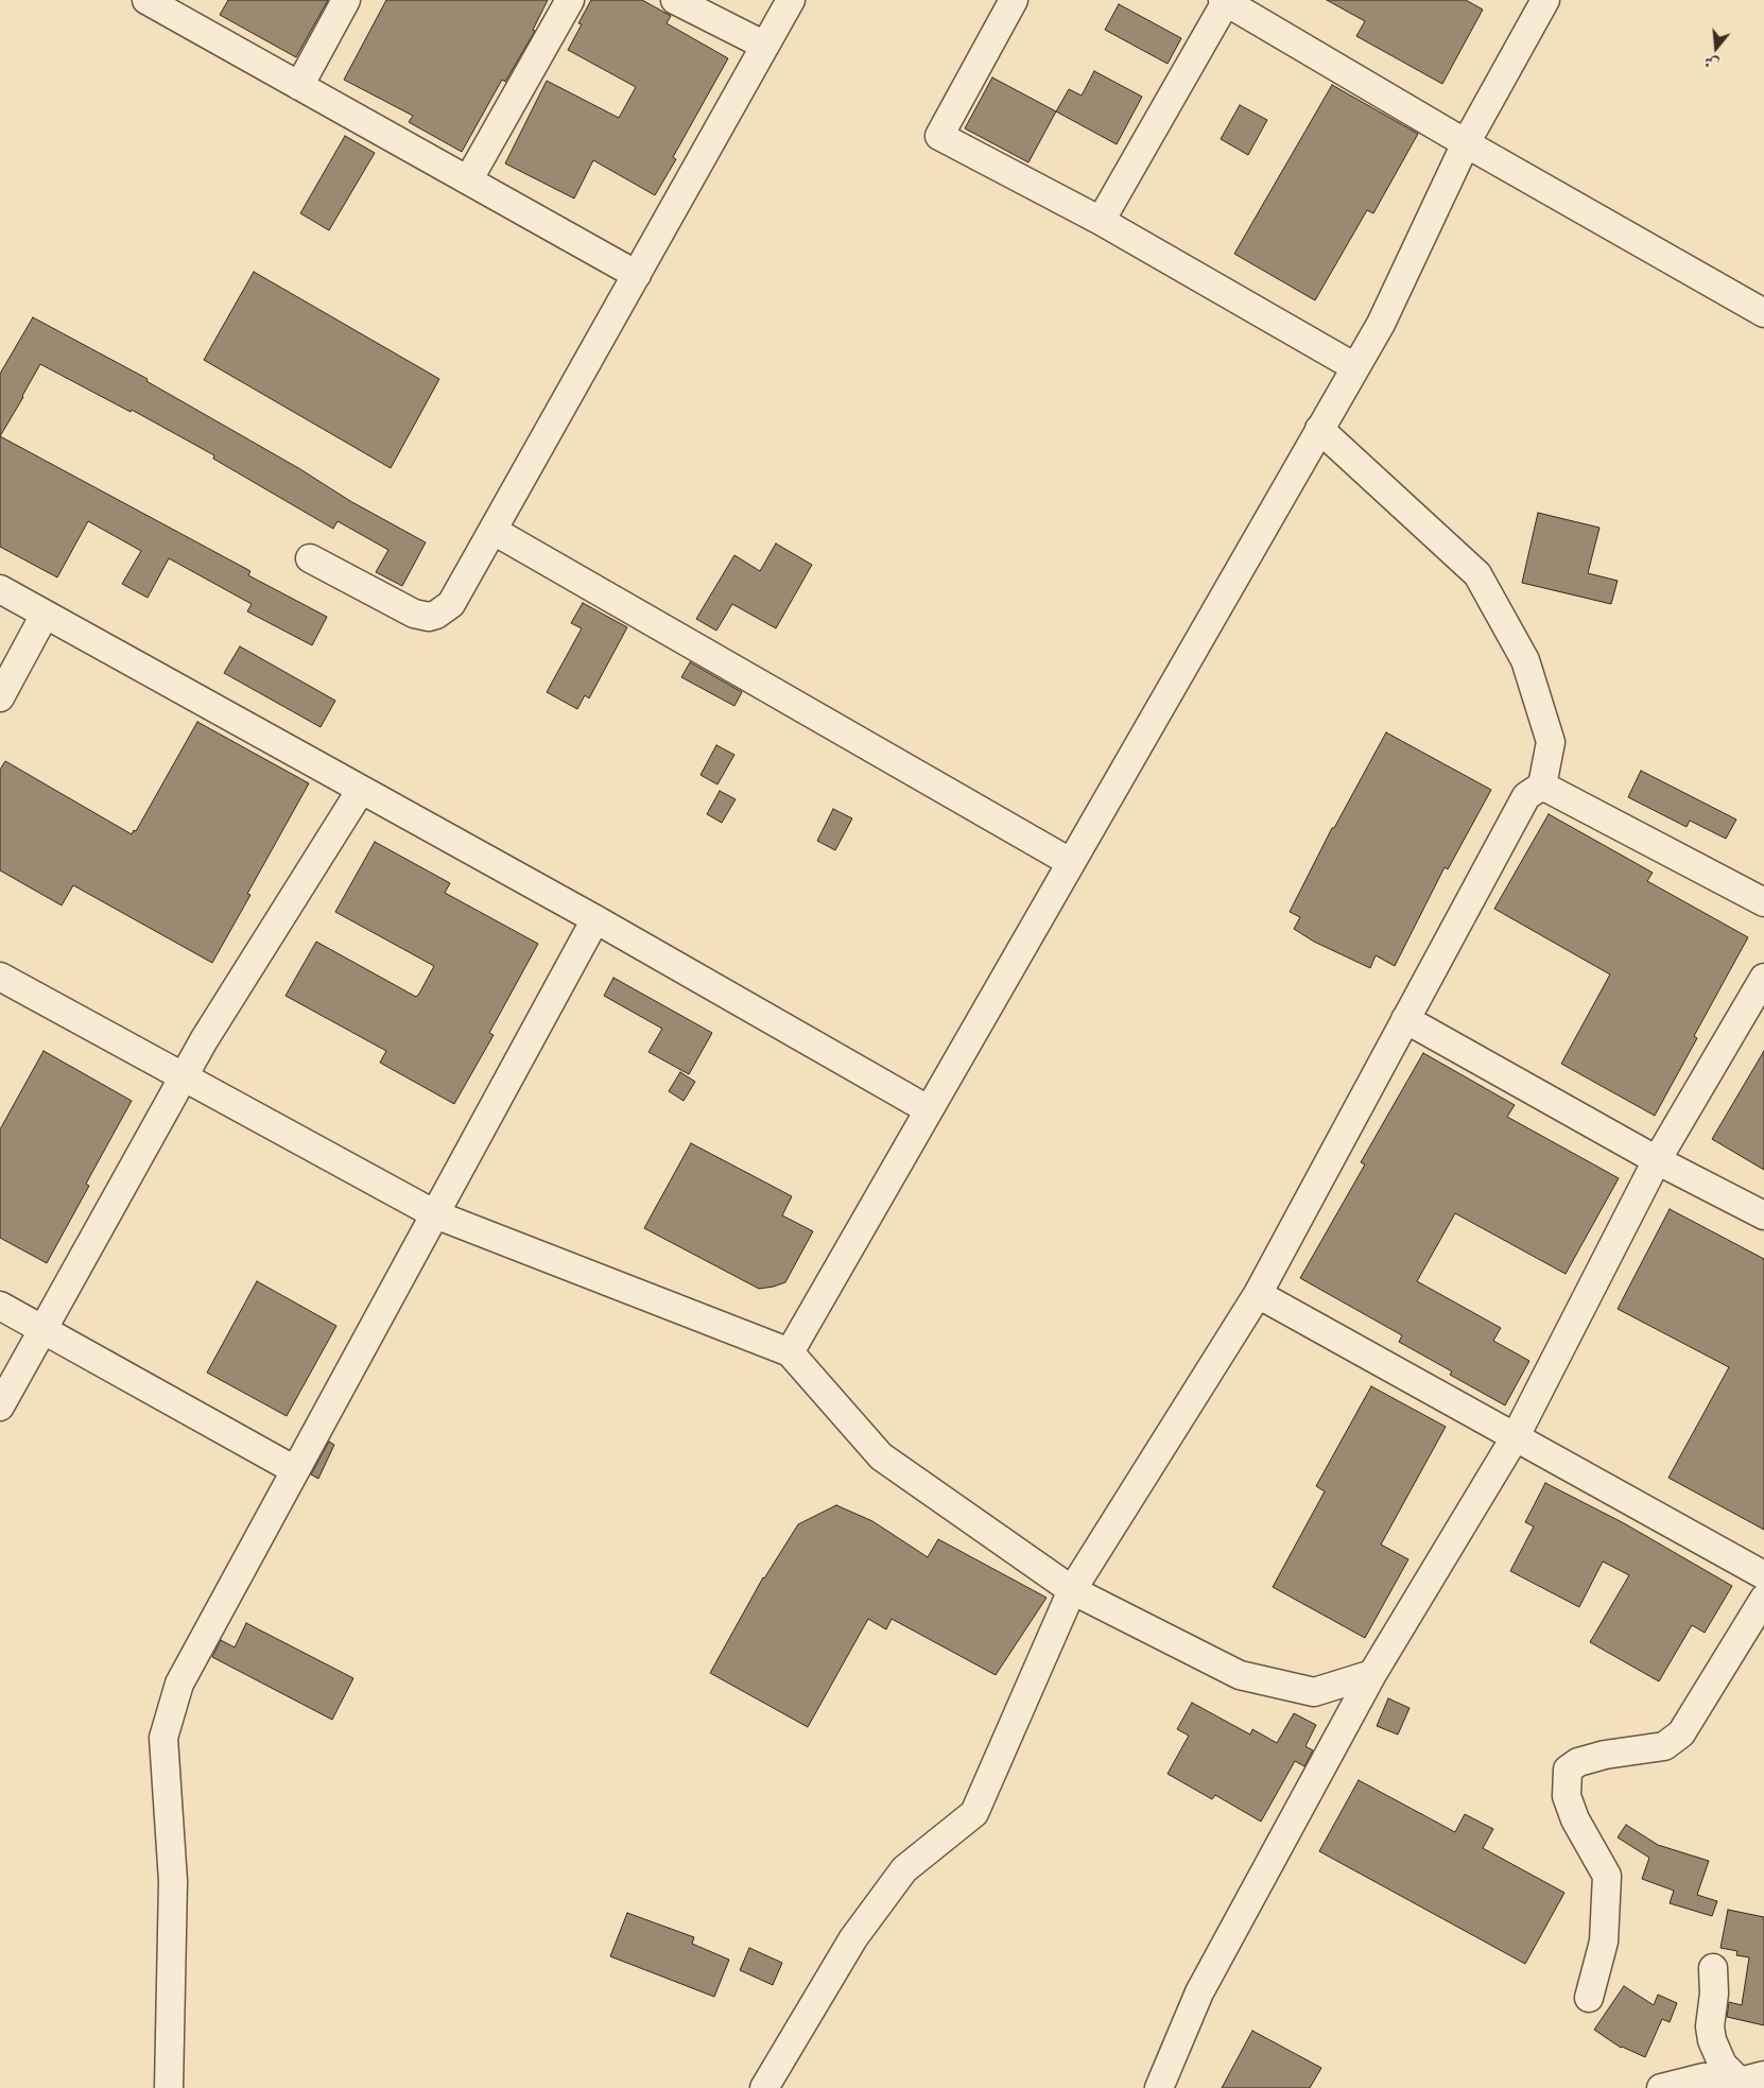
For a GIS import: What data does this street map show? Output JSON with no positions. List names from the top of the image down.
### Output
{
  "north": "bottom"
}
